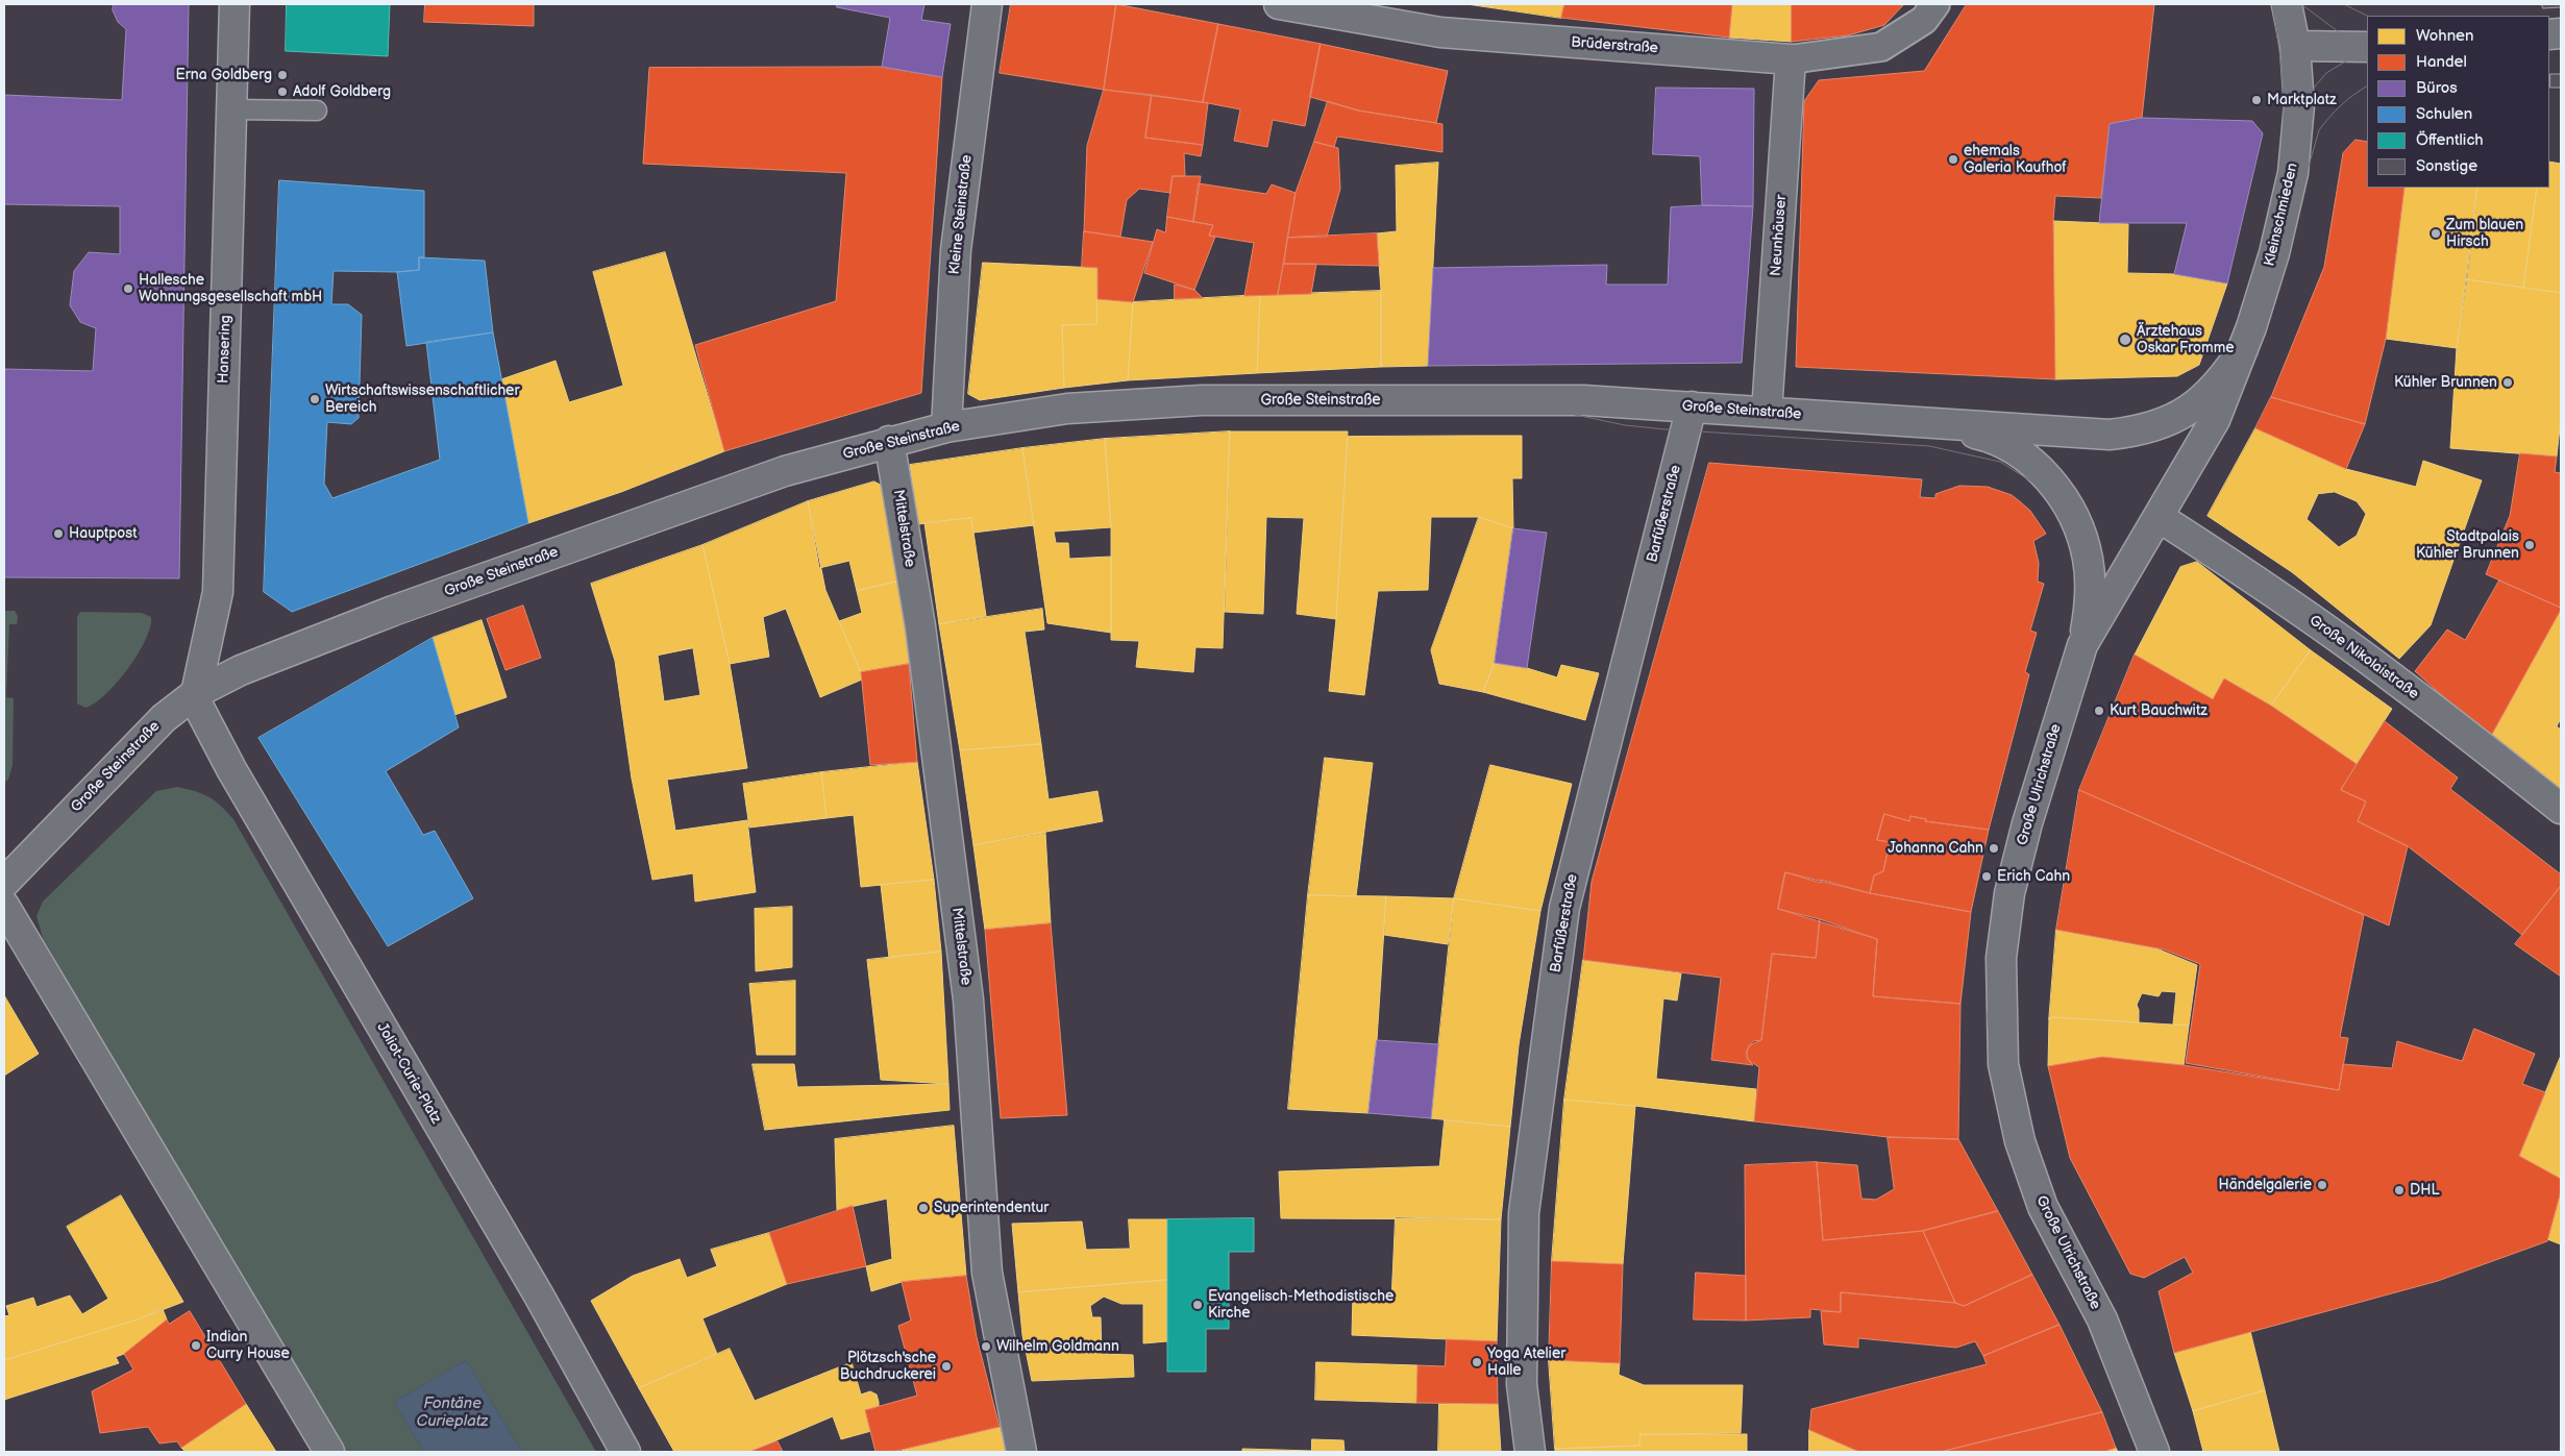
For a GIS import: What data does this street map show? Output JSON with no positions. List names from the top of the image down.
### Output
{
  "streets": {
    "street": [
      "Brüderstraße",
      "Kleine Steinstraße",
      "Kleinschmieden",
      "Neunhäuser",
      "Hansering",
      "Große Steinstraße",
      "Barfüßerstraße",
      "Mittelstraße",
      "Große Nikolaistraße",
      "Große Ulrichstraße",
      "Joliot-Curie-Platz"
    ]
  },
  "crossings": [
    ["Brüderstraße", "Neunhäuser"],
    ["Kleine Steinstraße", "Große Steinstraße"],
    ["Kleinschmieden", "Große Steinstraße"],
    ["Kleinschmieden", "Große Ulrichstraße"],
    ["Neunhäuser", "Große Steinstraße"],
    ["Hansering", "Große Steinstraße"],
    ["Hansering", "Joliot-Curie-Platz"],
    ["Große Steinstraße", "Barfüßerstraße"],
    ["Große Steinstraße", "Mittelstraße"],
    ["Große Steinstraße", "Große Ulrichstraße"],
    ["Große Steinstraße", "Joliot-Curie-Platz"],
    ["Große Nikolaistraße", "Große Ulrichstraße"]
  ],
  "water": ["Fontäne Curieplatz"],
  "places": [
    "Erna Goldberg",
    "Adolf Goldberg",
    "Marktplatz",
    "ehemals Galeria Kaufhof",
    "Zum blauen Hirsch",
    "Hallesche Wohnungsgesellschaft mbH",
    "Ärztehaus Oskar Fromme",
    "Kühler Brunnen",
    "Wirtschaftswissenschaftlicher Bereich",
    "Hauptpost",
    "Stadtpalais Kühler Brunnen",
    "Kurt Bauchwitz",
    "Johanna Cahn",
    "Erich Cahn",
    "Händelgalerie",
    "DHL",
    "Superintendentur",
    "Evangelisch-Methodistische Kirche",
    "Indian Curry House",
    "Wilhelm Goldmann",
    "Yoga Atelier Halle",
    "Plötzsch'sche Buchdruckerei"
  ],
  "legend": [
    "Wohnen",
    "Handel",
    "Büros",
    "Schulen",
    "Öffentlich",
    "Sonstige"
  ]
}
